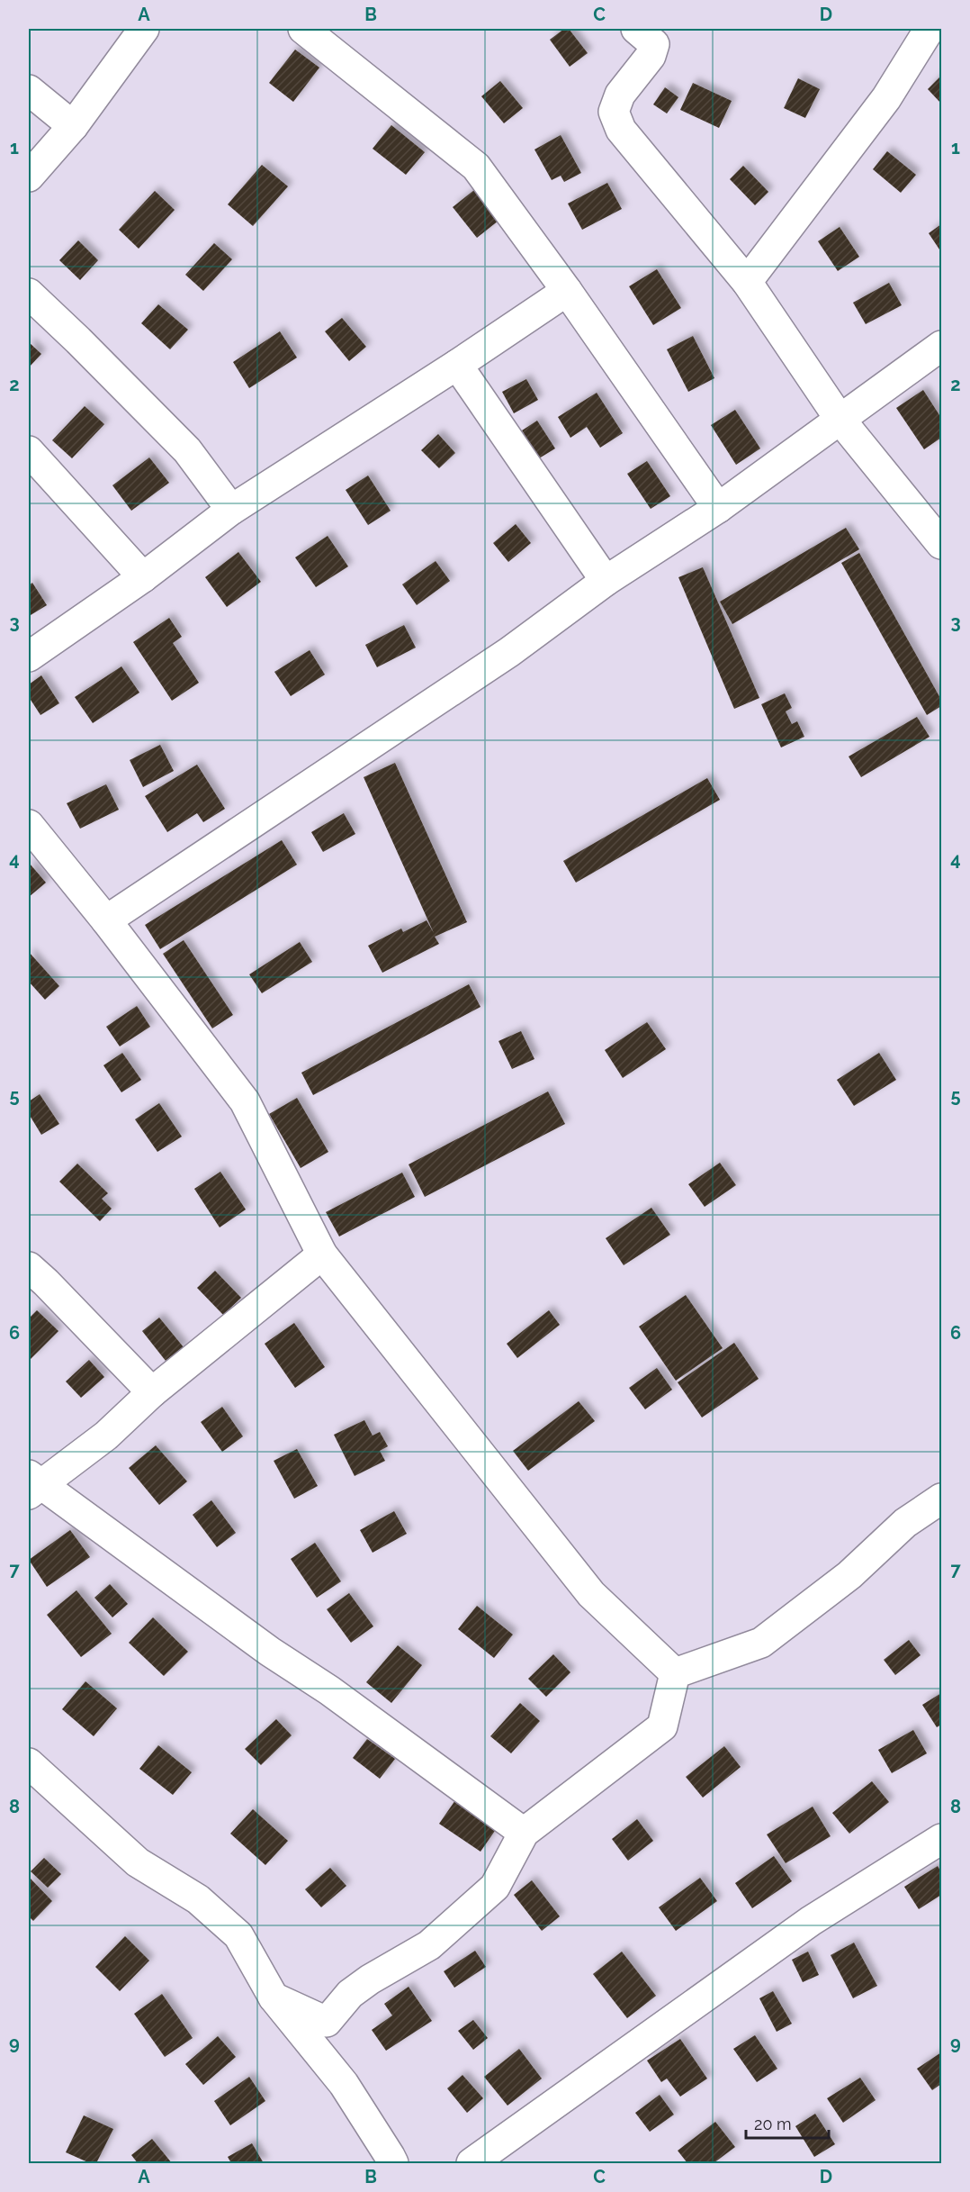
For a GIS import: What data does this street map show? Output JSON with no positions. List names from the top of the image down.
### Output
{
  "scale_bar": "20 m",
  "grid": {
    "columns": [
      "A",
      "B",
      "C",
      "D"
    ],
    "rows": [
      "1",
      "2",
      "3",
      "4",
      "5",
      "6",
      "7",
      "8",
      "9"
    ]
  }
}
